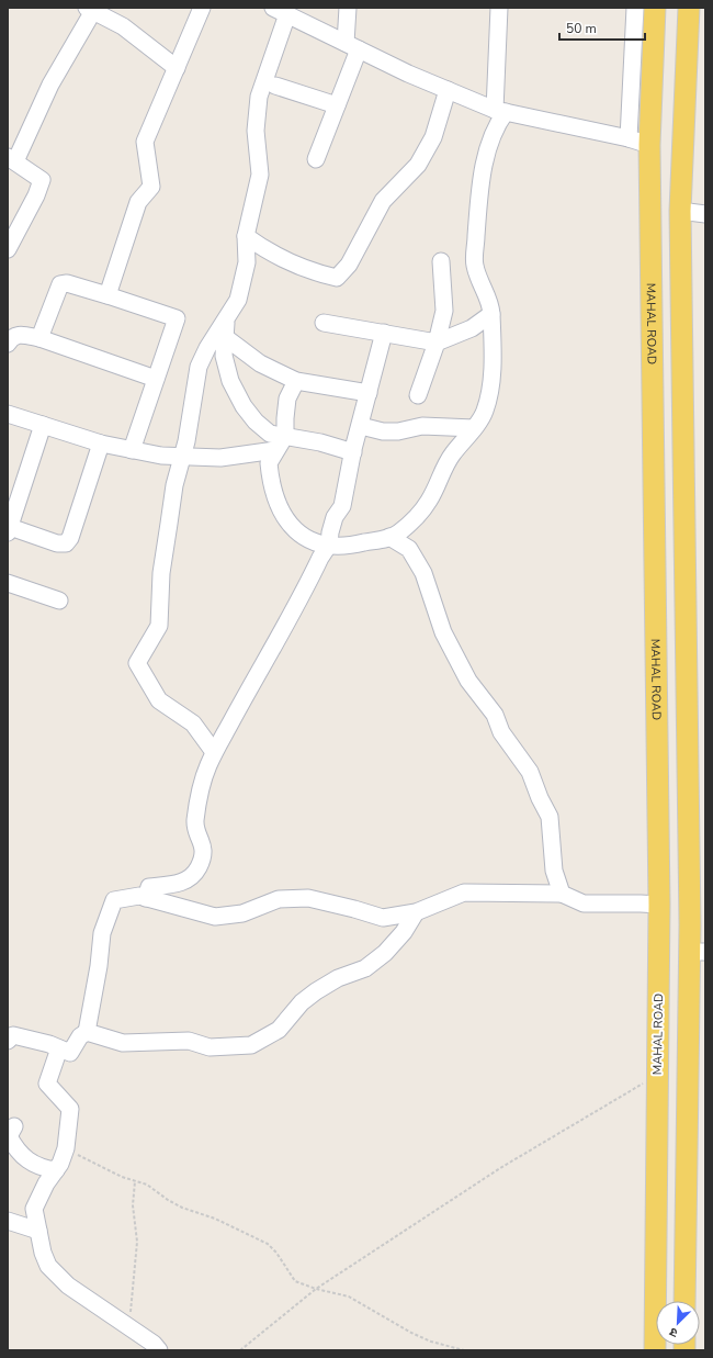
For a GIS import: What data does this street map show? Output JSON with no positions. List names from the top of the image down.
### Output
{
  "streets": {
    "main road": ["MAHAL ROAD"]
  },
  "scale_bar": "50 m",
  "north": "bottom left"
}
